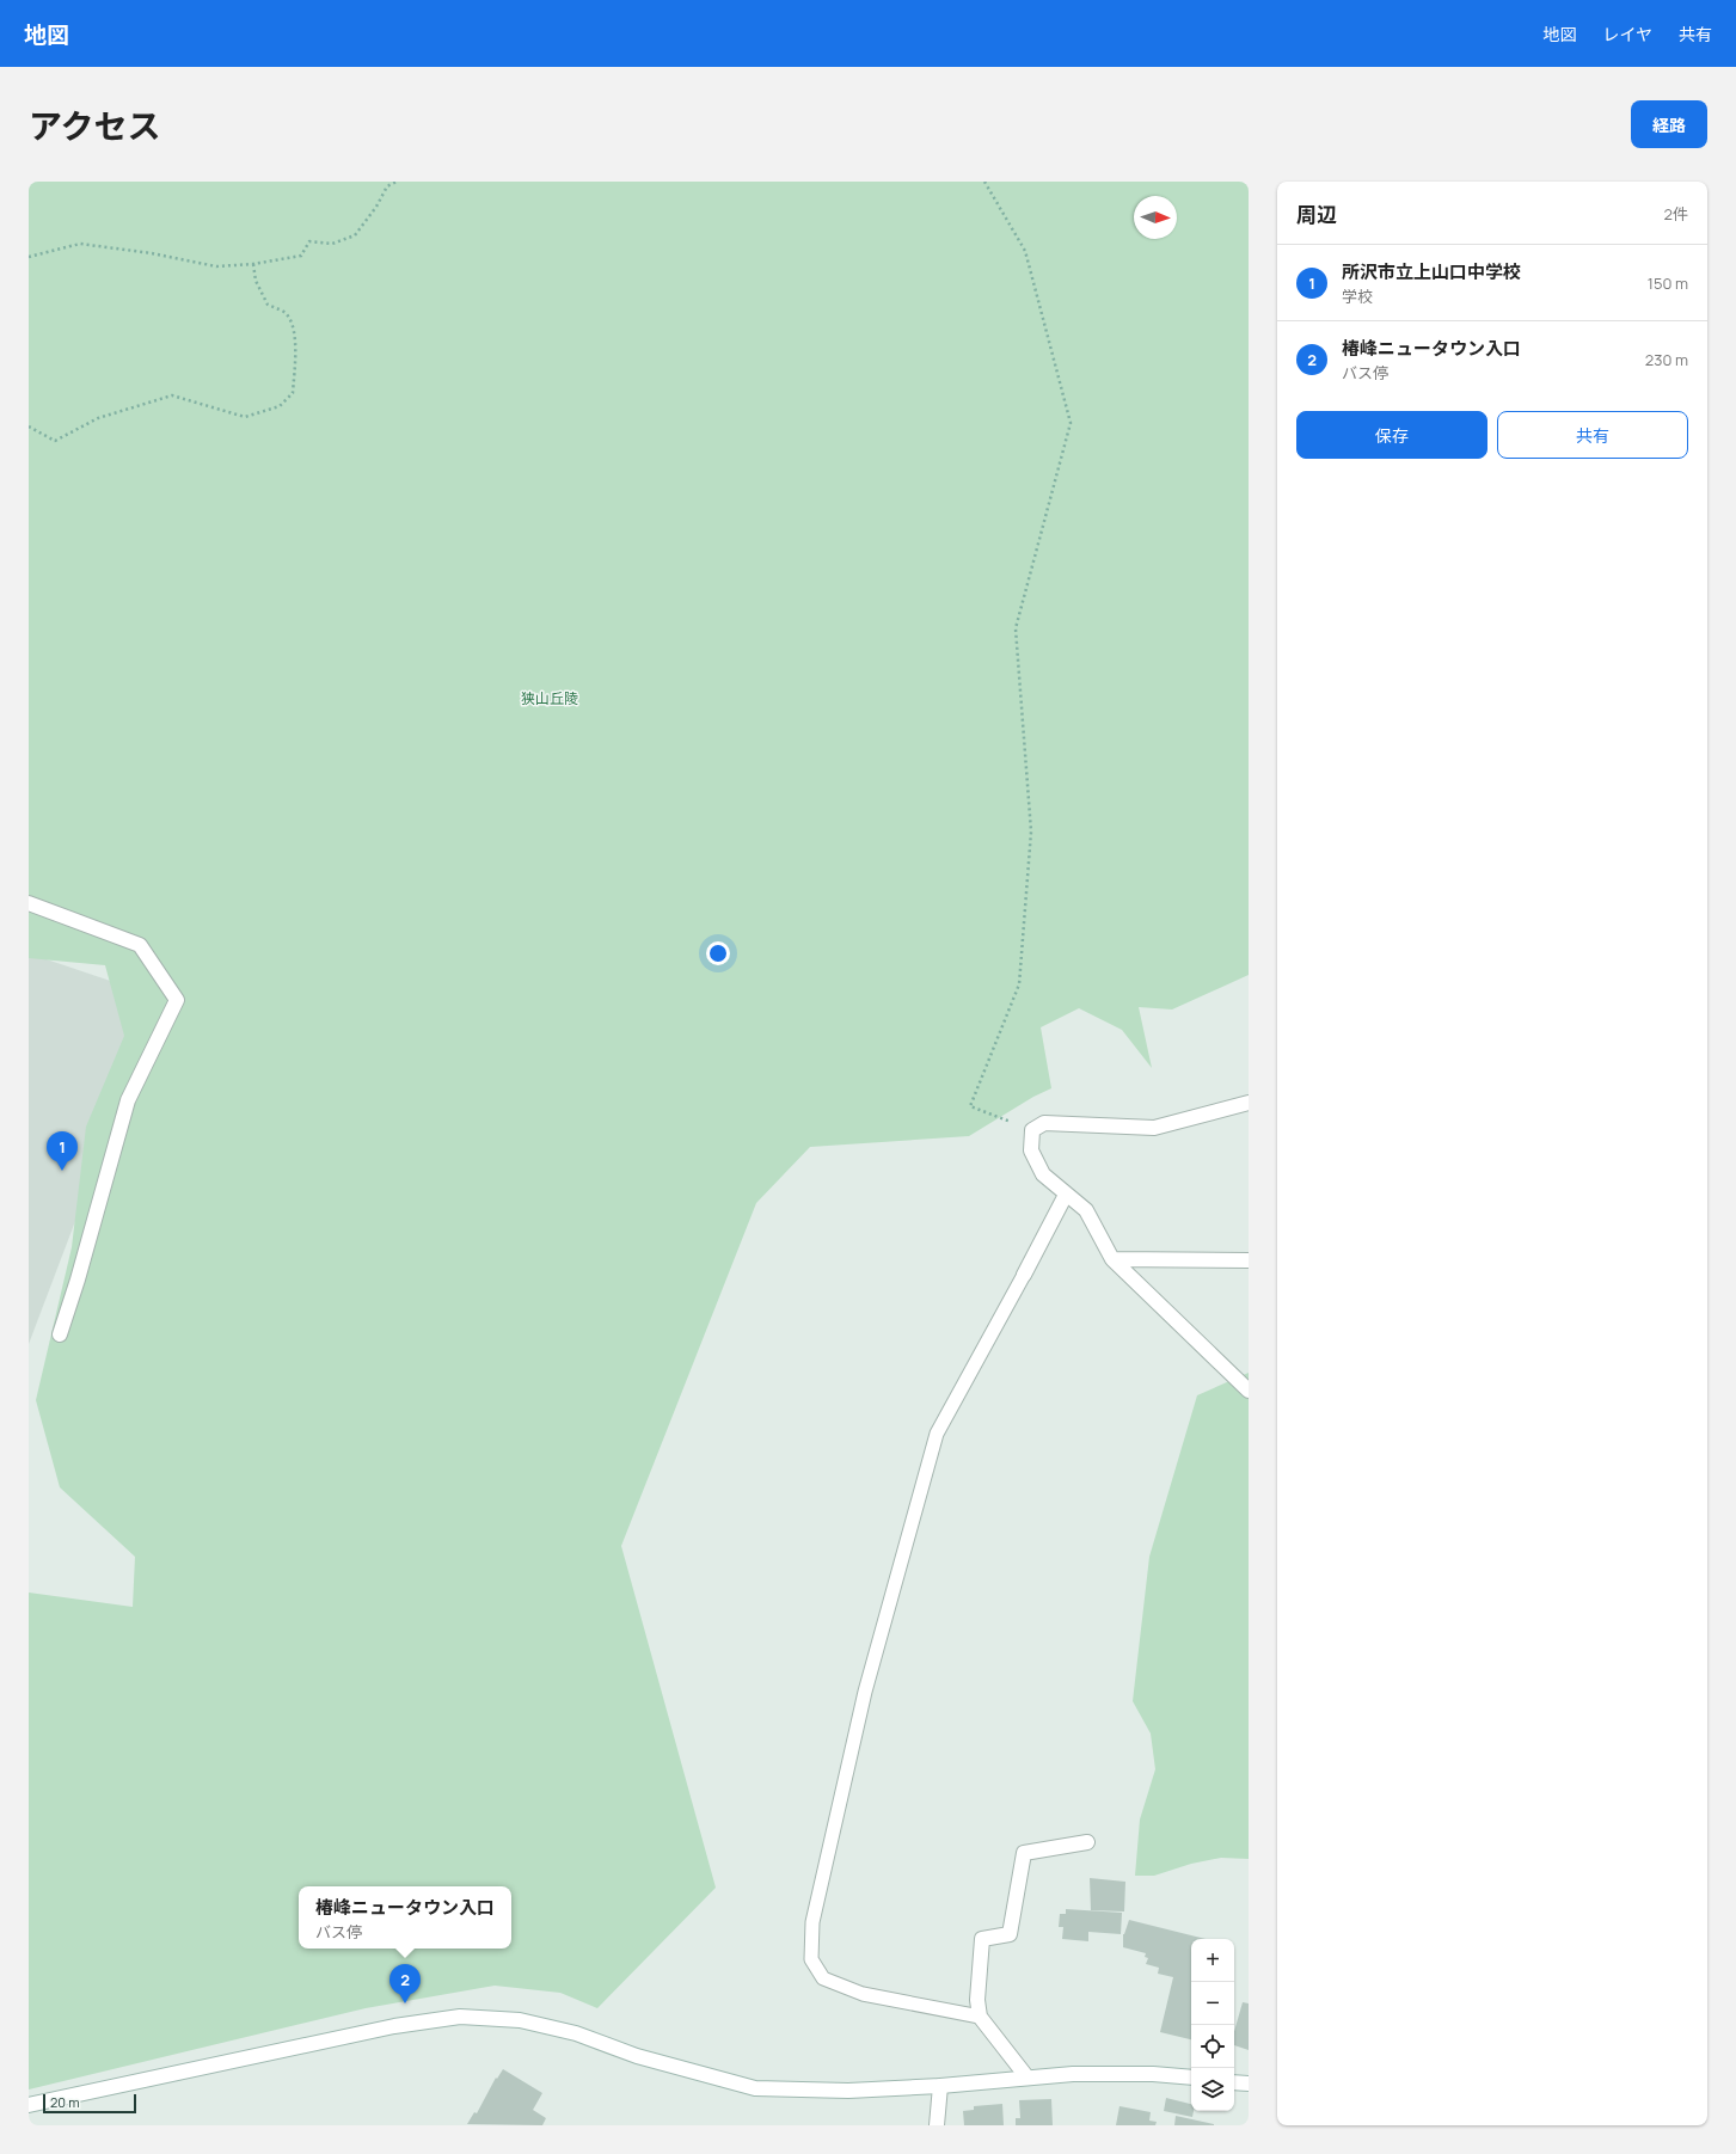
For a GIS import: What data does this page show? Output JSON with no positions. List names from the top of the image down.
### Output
{
  "parks": ["狭山丘陵"],
  "scale_bar": "20 m",
  "north": "right",
  "page": {
    "header": "地図",
    "nav": ["地図", "レイヤ", "共有"],
    "title": "アクセス",
    "buttons": [
      "経路",
      ["保存", "共有"]
    ],
    "heading": ["周辺", "2件"],
    "list": [
      {
        "mark": "1",
        "name": "所沢市立上山口中学校",
        "note": "学校",
        "value": "150 m"
      },
      {
        "mark": "2",
        "name": "椿峰ニュータウン入口",
        "note": "バス停",
        "value": "230 m"
      }
    ],
    "pins": ["1", "2"],
    "popup": ["椿峰ニュータウン入口", "バス停"],
    "map_buttons": ["+", "−"],
    "scale": "20 m"
  }
}
